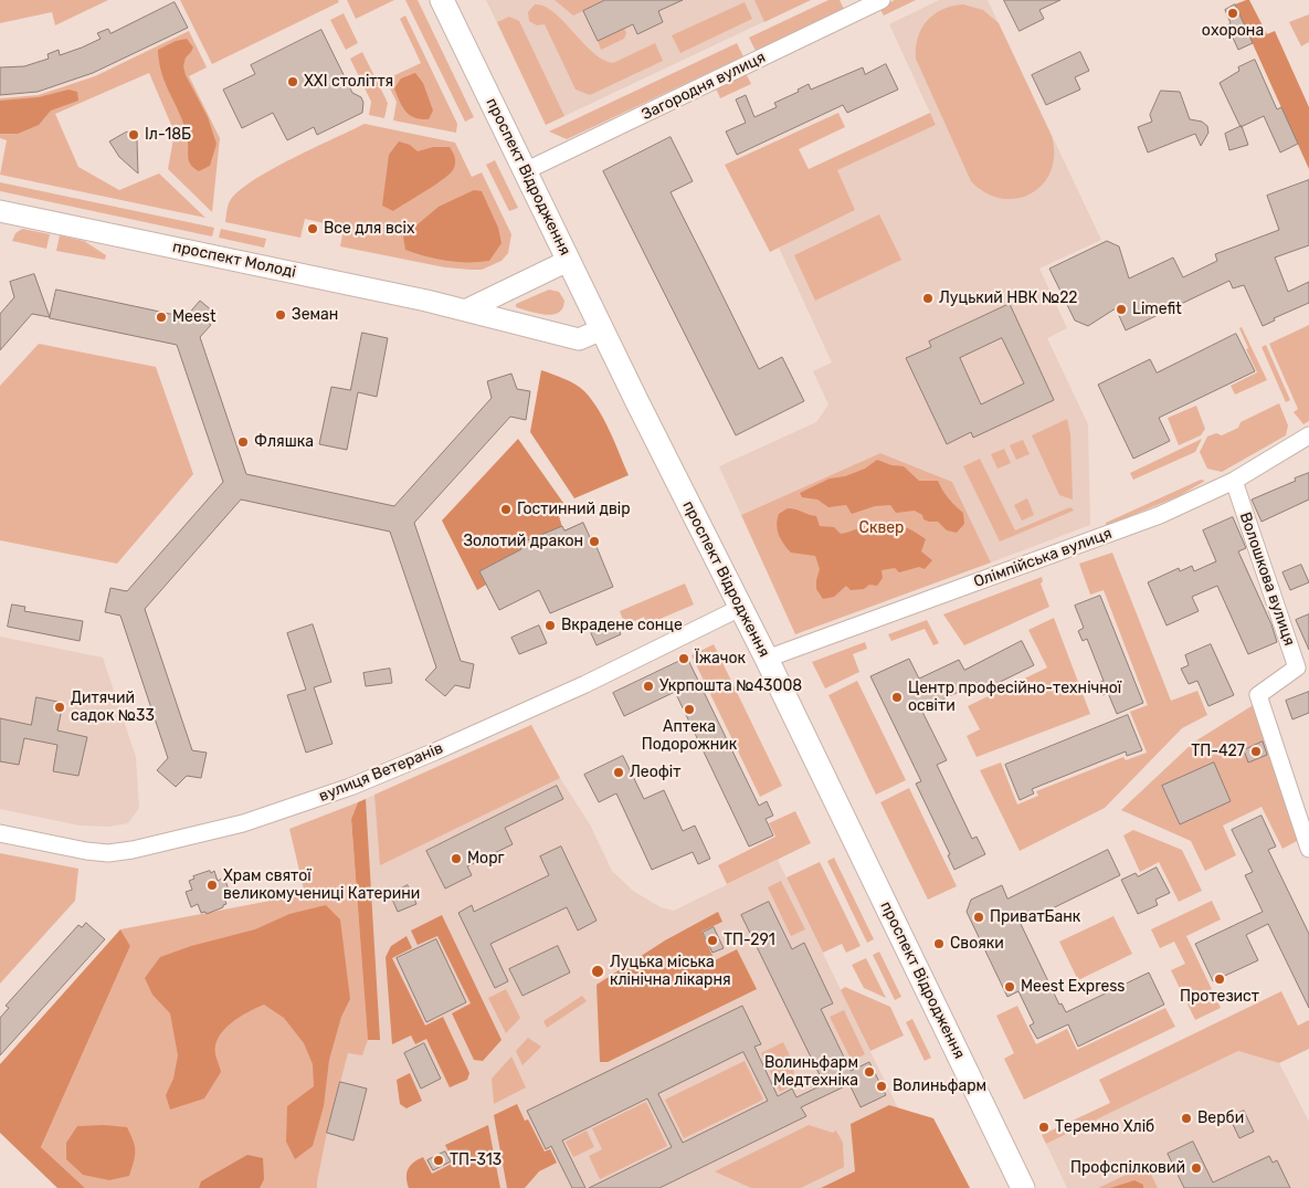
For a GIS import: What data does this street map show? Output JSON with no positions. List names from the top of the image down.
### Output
{
  "streets": {
    "main road": ["проспект Відродження"],
    "street": [
      "Загородня вулиця",
      "проспект Молоді",
      "Олімпійська вулиця",
      "Волошкова вулиця",
      "вулиця Ветеранів"
    ]
  },
  "crossings": [
    ["Загородня вулиця", "проспект Відродження"],
    ["проспект Відродження", "проспект Молоді"],
    ["проспект Відродження", "Олімпійська вулиця"],
    ["проспект Відродження", "вулиця Ветеранів"],
    ["Олімпійська вулиця", "Волошкова вулиця"]
  ],
  "parks": ["Сквер"],
  "places": [
    "охорона",
    "ХХІ століття",
    "Іл-18Б",
    "Все для всіх",
    "Луцький НВК №22",
    "Limefit",
    "Земан",
    "Meest",
    "Фляшка",
    "Гостинний двір",
    "Золотий дракон",
    "Вкрадене сонце",
    "Їжачок",
    "Укрпошта №43008",
    "Центр професійно-технічної освіти",
    "Дитячий садок №33",
    "Аптека Подорожник",
    "ТП-427",
    "Леофіт",
    "Морг",
    "Храм святої великомучениці Катерини",
    "ПриватБанк",
    "ТП-291",
    "Свояки",
    "Луцька міська клінічна лікарня",
    "Протезист",
    "Meest Express",
    "Волиньфарм Медтехніка",
    "Волиньфарм",
    "Верби",
    "Теремно Хліб",
    "ТП-313",
    "Профспілковий"
  ]
}
